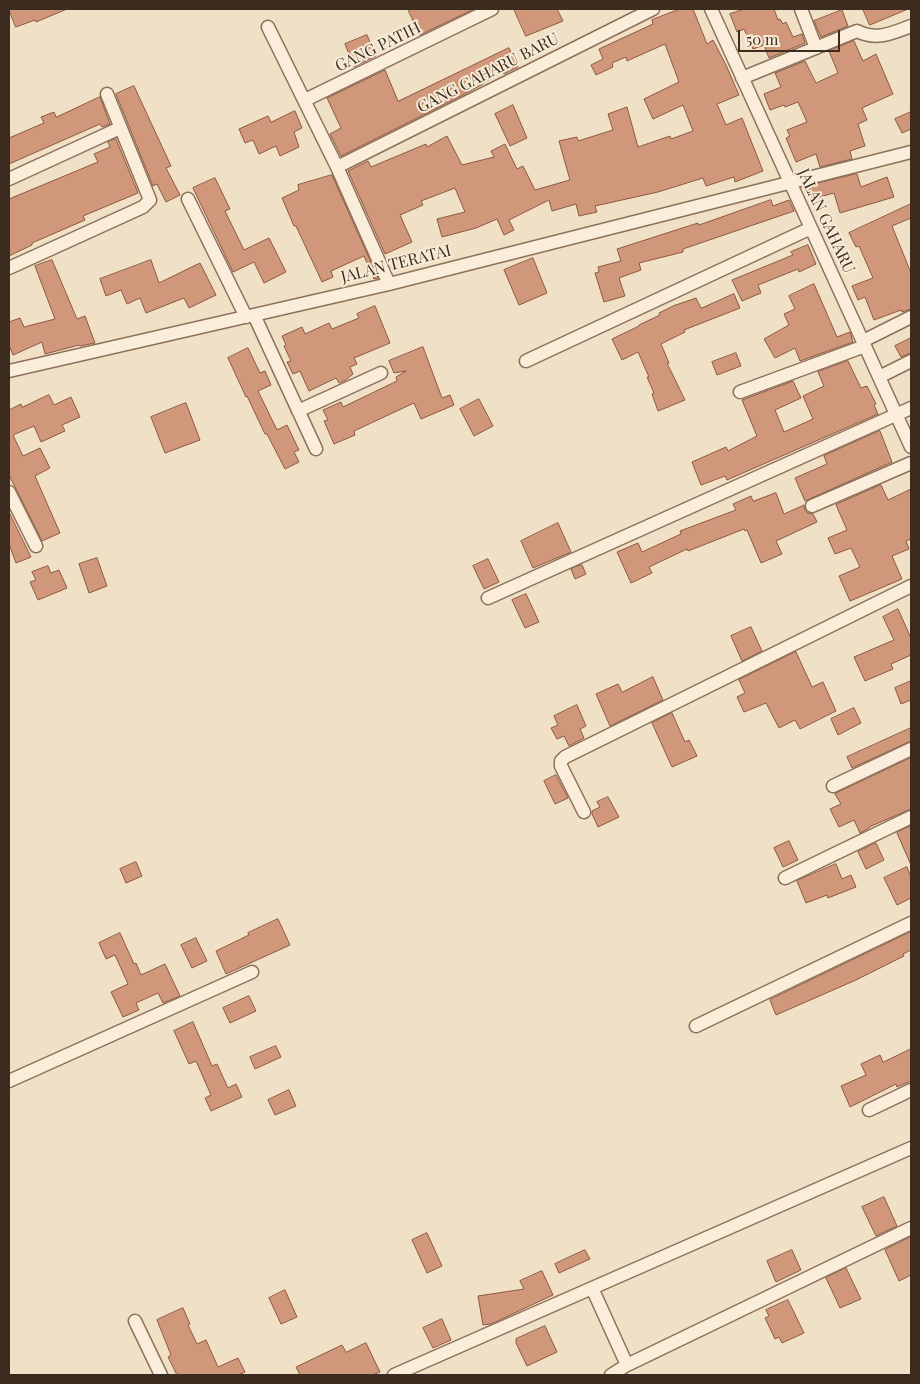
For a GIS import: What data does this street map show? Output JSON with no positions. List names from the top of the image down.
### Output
{
  "streets": {
    "street": [
      "GANG PATIH",
      "GANG GAHARU BARU",
      "JALAN GAHARU",
      "JALAN TERATAI"
    ]
  },
  "crossings": [
    ["JALAN GAHARU", "JALAN TERATAI"]
  ],
  "scale_bar": "50 m"
}
